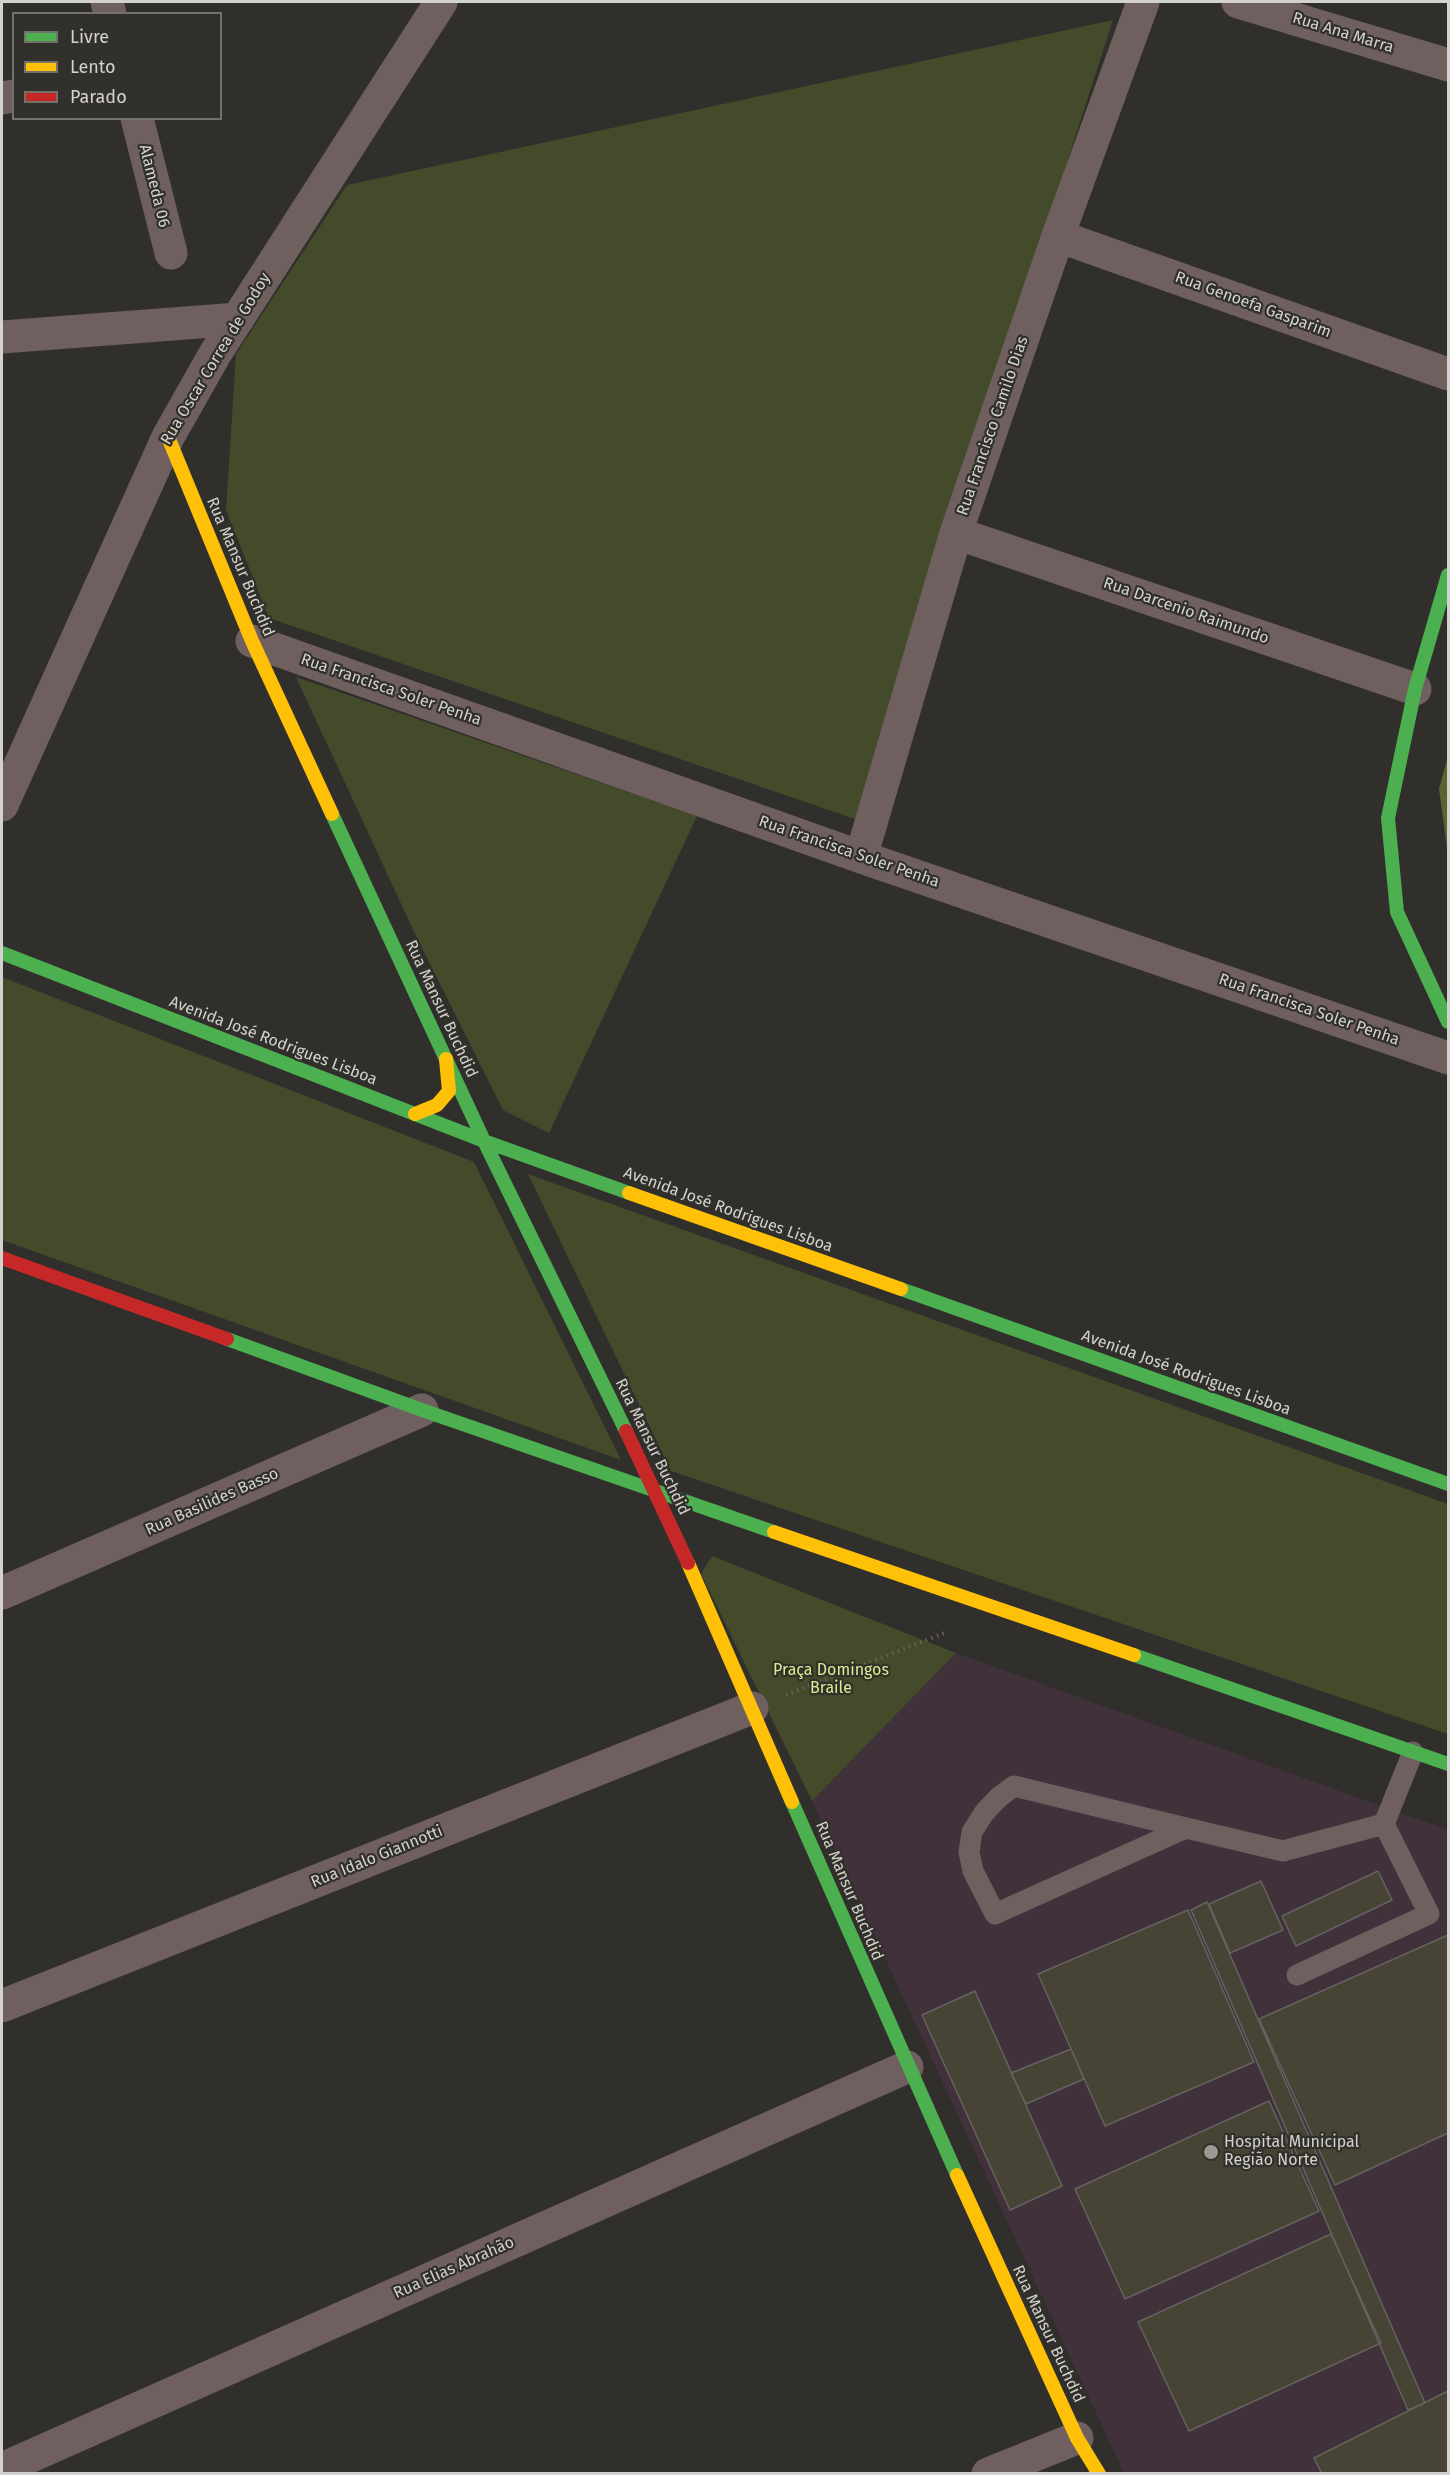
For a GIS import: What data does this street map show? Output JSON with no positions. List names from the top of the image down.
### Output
{
  "streets": {
    "main road": ["Rua Mansur Buchdid", "Avenida José Rodrigues Lisboa"],
    "street": [
      "Rua Ana Marra",
      "Alameda 06",
      "Rua Genoefa Gasparim",
      "Rua Oscar Correa de Godoy",
      "Rua Francisco Camilo Dias",
      "Rua Darcenio Raimundo",
      "Rua Francisca Soler Penha",
      "Rua Basilides Basso",
      "Rua Idalo Giannotti",
      "Rua Elias Abrahão"
    ]
  },
  "crossings": [
    ["Rua Genoefa Gasparim", "Rua Francisco Camilo Dias"],
    ["Rua Oscar Correa de Godoy", "Rua Mansur Buchdid"],
    ["Rua Francisco Camilo Dias", "Rua Darcenio Raimundo"],
    ["Rua Francisco Camilo Dias", "Rua Francisca Soler Penha"],
    ["Rua Mansur Buchdid", "Rua Francisca Soler Penha"],
    ["Rua Mansur Buchdid", "Avenida José Rodrigues Lisboa"],
    ["Rua Mansur Buchdid", "Rua Idalo Giannotti"],
    ["Rua Mansur Buchdid", "Rua Elias Abrahão"]
  ],
  "parks": ["Praça Domingos Braile"],
  "places": ["Hospital Municipal Região Norte"],
  "legend": ["Livre", "Lento", "Parado"]
}
